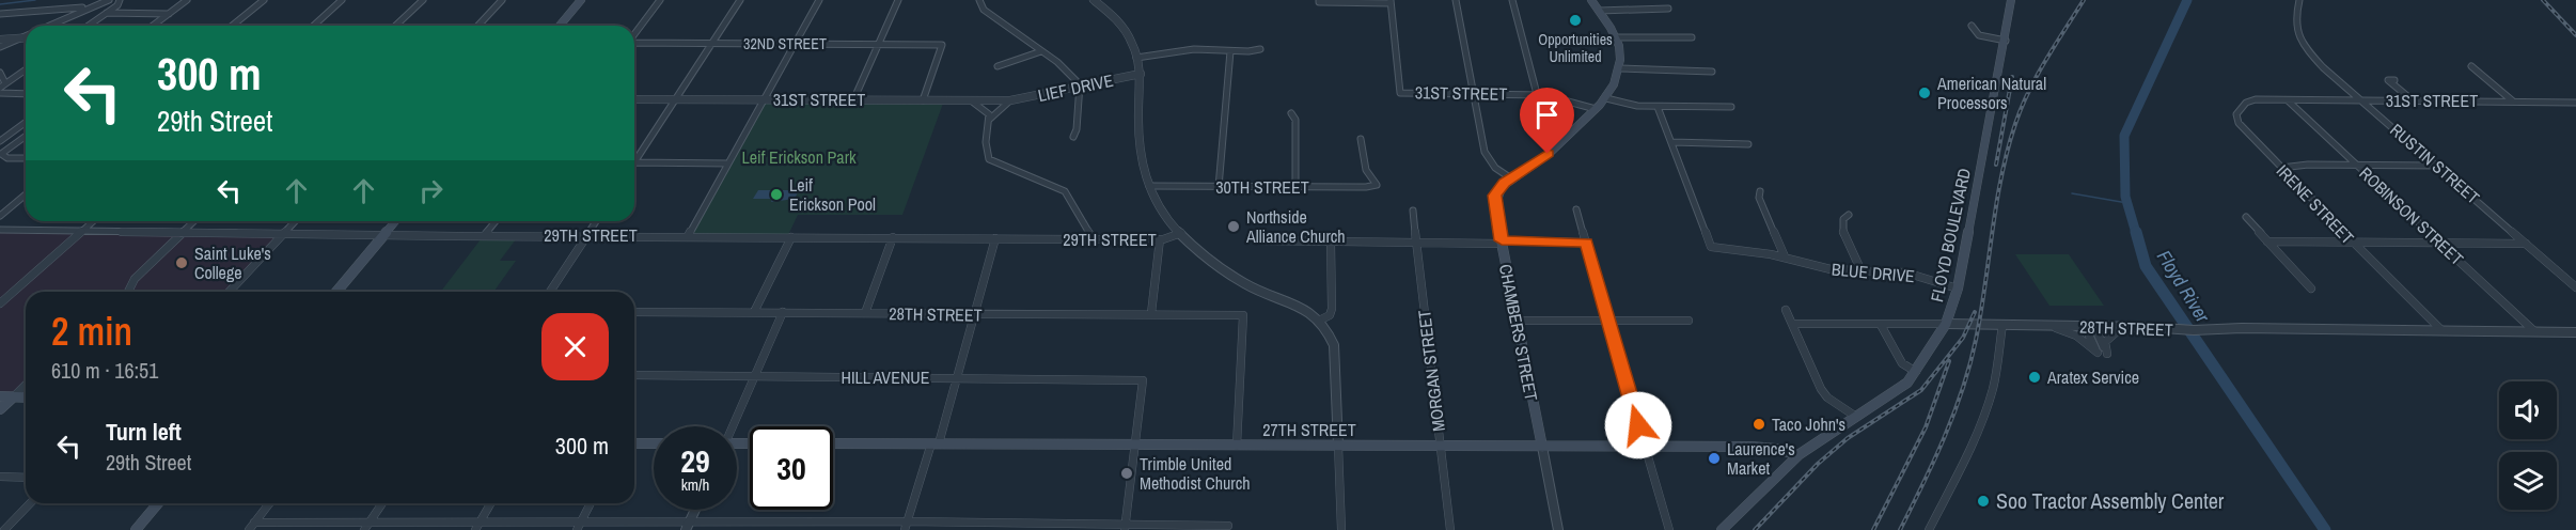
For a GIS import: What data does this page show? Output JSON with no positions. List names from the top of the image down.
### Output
{
  "streets": {
    "main road": ["FLOYD BOULEVARD", "CHAMBERS STREET", "27TH STREET"],
    "street": [
      "32ND STREET",
      "LIEF DRIVE",
      "31ST STREET",
      "RUSTIN STREET",
      "30TH STREET",
      "IRENE STREET",
      "ROBINSON STREET",
      "29TH STREET",
      "BLUE DRIVE",
      "28TH STREET",
      "MORGAN STREET",
      "HILL AVENUE"
    ]
  },
  "crossings": [
    ["32ND STREET", "31ST STREET"],
    ["LIEF DRIVE", "31ST STREET"],
    ["31ST STREET", "RUSTIN STREET"],
    ["31ST STREET", "IRENE STREET"],
    ["31ST STREET", "ROBINSON STREET"],
    ["IRENE STREET", "ROBINSON STREET"],
    ["IRENE STREET", "28TH STREET"],
    ["ROBINSON STREET", "28TH STREET"],
    ["FLOYD BOULEVARD", "BLUE DRIVE"],
    ["FLOYD BOULEVARD", "28TH STREET"],
    ["FLOYD BOULEVARD", "27TH STREET"],
    ["28TH STREET", "27TH STREET"],
    ["CHAMBERS STREET", "27TH STREET"],
    ["MORGAN STREET", "27TH STREET"],
    ["HILL AVENUE", "27TH STREET"]
  ],
  "water": ["Floyd River"],
  "parks": ["Leif Erickson Park"],
  "places": [
    "Opportunities Unlimited",
    "American Natural Processors",
    "Leif Erickson Pool",
    "Northside Alliance Church",
    "Saint Luke's College",
    "Aratex Service",
    "Taco John's",
    "Laurence's Market",
    "Trimble United Methodist Church",
    "Soo Tractor Assembly Center"
  ],
  "page": {
    "turn": ["300 m", "29th Street"],
    "heading": ["2 min", "610 m · 16:51"],
    "list": [
      {
        "name": "Turn left",
        "note": "29th Street",
        "value": "300 m"
      }
    ],
    "speed": "29 km/h",
    "limit": "30"
  }
}
